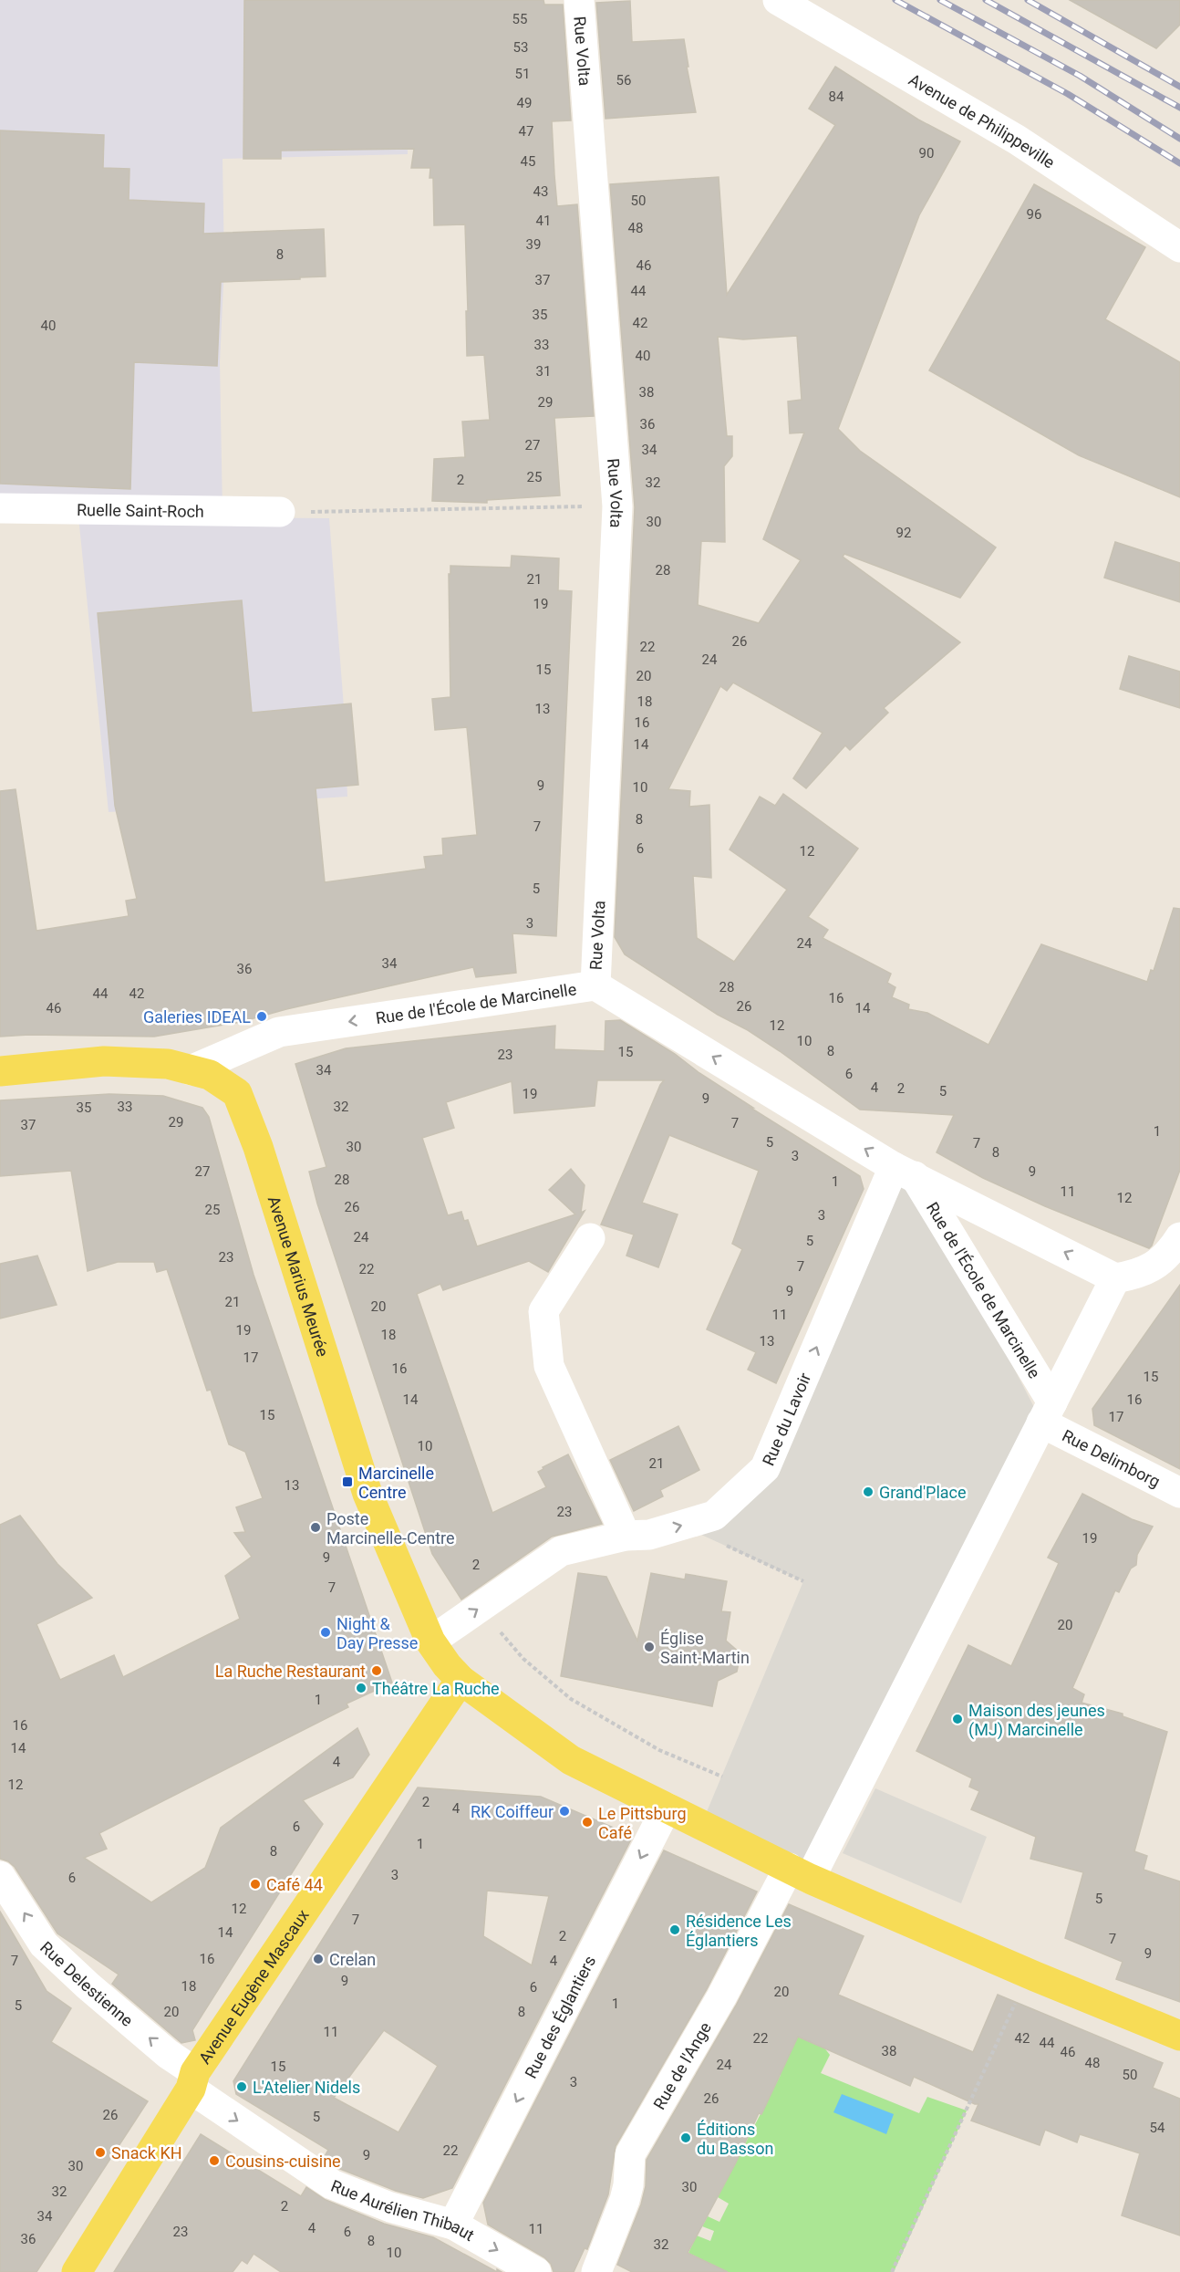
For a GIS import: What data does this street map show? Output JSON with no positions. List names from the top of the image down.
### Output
{
  "streets": {
    "main road": ["Avenue Marius Meurée", "Avenue Eugène Mascaux"],
    "street": [
      "Rue Volta",
      "Avenue de Philippeville",
      "Ruelle Saint-Roch",
      "Rue de l'École de Marcinelle",
      "Rue du Lavoir",
      "Rue Delimborg",
      "Rue Delestienne",
      "Rue des Églantiers",
      "Rue de l'Ange",
      "Rue Aurélien Thibaut"
    ]
  },
  "crossings": [
    ["Rue Volta", "Rue de l'École de Marcinelle"],
    ["Rue de l'École de Marcinelle", "Avenue Marius Meurée"],
    ["Rue de l'École de Marcinelle", "Rue du Lavoir"],
    ["Rue de l'École de Marcinelle", "Rue Delimborg"],
    ["Avenue Marius Meurée", "Rue du Lavoir"],
    ["Avenue Marius Meurée", "Avenue Eugène Mascaux"],
    ["Rue Delestienne", "Avenue Eugène Mascaux"],
    ["Rue Delestienne", "Rue Aurélien Thibaut"],
    ["Avenue Eugène Mascaux", "Rue Aurélien Thibaut"],
    ["Rue des Églantiers", "Rue Aurélien Thibaut"]
  ],
  "one_way": [
    "Rue de l'École de Marcinelle",
    "Rue Delestienne",
    "Rue des Églantiers",
    "Rue Aurélien Thibaut"
  ],
  "places": {
    "other": [
      "Galeries IDEAL",
      "Grand'Place",
      "Poste Marcinelle-Centre",
      "Night & Day Presse",
      "Église Saint-Martin",
      "La Ruche Restaurant",
      "Théâtre La Ruche",
      "Maison des jeunes (MJ) Marcinelle",
      "RK Coiffeur",
      "Le Pittsburg Café",
      "Café 44",
      "Résidence Les Églantiers",
      "Crelan",
      "L'Atelier Nidels",
      "Éditions du Basson",
      "Snack KH",
      "Cousins-cuisine"
    ],
    "transit": ["Marcinelle Centre"]
  },
  "house_numbers": [
    "55",
    "53",
    "51",
    "56",
    "84",
    "49",
    "47",
    "90",
    "45",
    "43",
    "50",
    "96",
    "41",
    "48",
    "39",
    "8",
    "46",
    "37",
    "44",
    "35",
    "42",
    "40",
    "33",
    "40",
    "31",
    "38",
    "29",
    "36",
    "27",
    "34",
    "25",
    "2",
    "32",
    "30",
    "92",
    "28",
    "21",
    "19",
    "26",
    "22",
    "24",
    "15",
    "20",
    "18",
    "13",
    "16",
    "14",
    "9",
    "10",
    "8",
    "7",
    "6",
    "12",
    "5",
    "3",
    "24",
    "34",
    "36",
    "28",
    "44",
    "42",
    "16",
    "26",
    "46",
    "14",
    "12",
    "10",
    "8",
    "15",
    "23",
    "34",
    "6",
    "4",
    "2",
    "5",
    "19",
    "9",
    "33",
    "32",
    "35",
    "29",
    "7",
    "37",
    "1",
    "5",
    "7",
    "30",
    "8",
    "3",
    "27",
    "9",
    "28",
    "1",
    "11",
    "12",
    "26",
    "25",
    "3",
    "24",
    "5",
    "23",
    "7",
    "22",
    "9",
    "21",
    "20",
    "11",
    "19",
    "18",
    "13",
    "17",
    "16",
    "15",
    "14",
    "16",
    "15",
    "17",
    "10",
    "21",
    "13",
    "23",
    "19",
    "9",
    "2",
    "7",
    "20",
    "1",
    "16",
    "14",
    "4",
    "12",
    "2",
    "4",
    "6",
    "1",
    "8",
    "3",
    "6",
    "5",
    "12",
    "7",
    "14",
    "2",
    "7",
    "9",
    "16",
    "7",
    "4",
    "9",
    "18",
    "6",
    "20",
    "1",
    "5",
    "20",
    "8",
    "11",
    "22",
    "42",
    "44",
    "38",
    "46",
    "48",
    "24",
    "15",
    "50",
    "3",
    "26",
    "26",
    "5",
    "54",
    "22",
    "9",
    "30",
    "30",
    "32",
    "2",
    "34",
    "4",
    "11",
    "23",
    "6",
    "36",
    "8",
    "32",
    "10"
  ]
}
